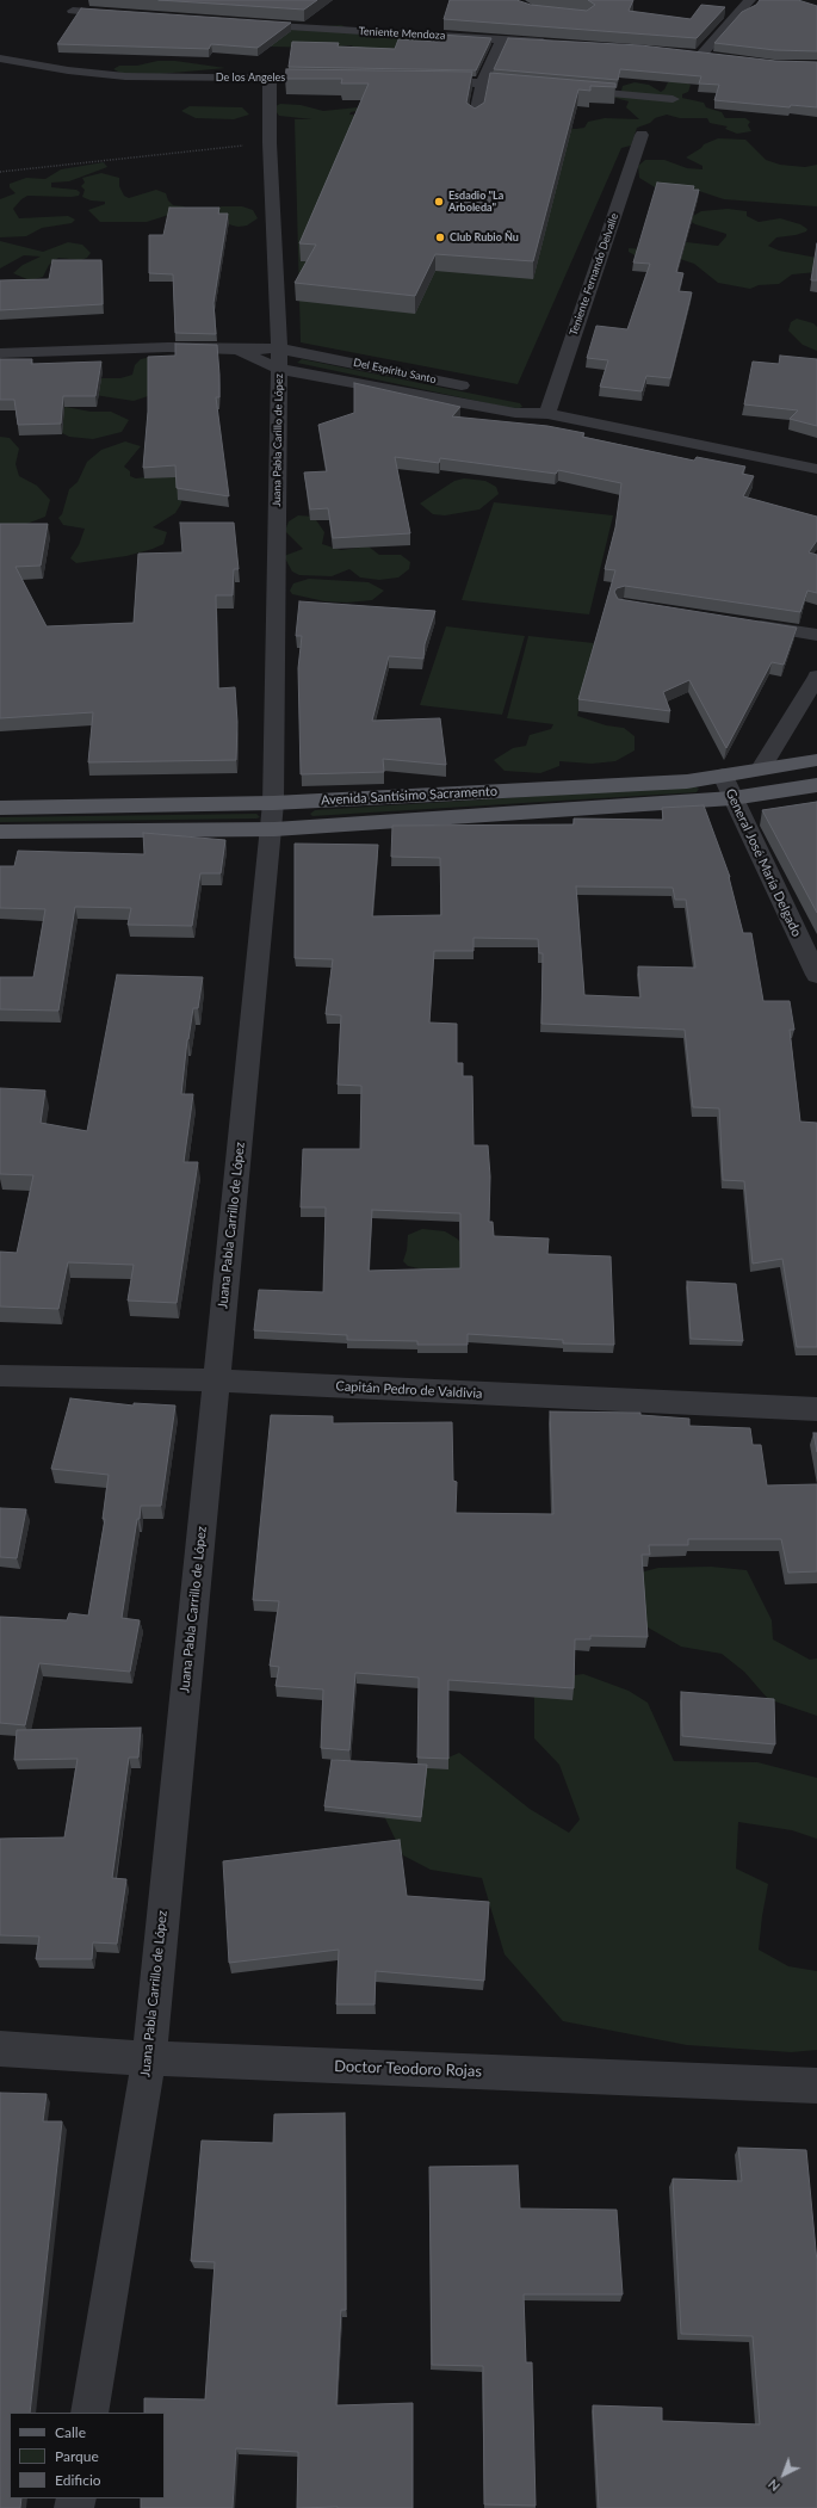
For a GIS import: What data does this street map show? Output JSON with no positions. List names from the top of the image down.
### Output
{
  "streets": {
    "main road": ["Avenida Santísimo Sacramento"],
    "street": [
      "Teniente Mendoza",
      "De los Angeles",
      "Teniente Fernando Delvalle",
      "Del Espíritu Santo",
      "Juana Pabla Carillo de López",
      "General José María Delgado",
      "Juana Pabla Carrillo de López",
      "Capitán Pedro de Valdivia",
      "Doctor Teodoro Rojas"
    ]
  },
  "crossings": [
    ["De los Angeles", "Juana Pabla Carillo de López"],
    ["Teniente Fernando Delvalle", "Del Espíritu Santo"],
    ["Del Espíritu Santo", "Juana Pabla Carillo de López"],
    ["Juana Pabla Carillo de López", "Avenida Santísimo Sacramento"],
    ["Juana Pabla Carillo de López", "Juana Pabla Carrillo de López"],
    ["Avenida Santísimo Sacramento", "General José María Delgado"],
    ["Avenida Santísimo Sacramento", "Juana Pabla Carrillo de López"],
    ["Juana Pabla Carrillo de López", "Capitán Pedro de Valdivia"],
    ["Juana Pabla Carrillo de López", "Doctor Teodoro Rojas"]
  ],
  "places": ["Esdadio \"La Arboleda\"", "Club Rubio Ñu"],
  "legend": ["Calle", "Parque", "Edificio"],
  "north": "bottom left"
}
